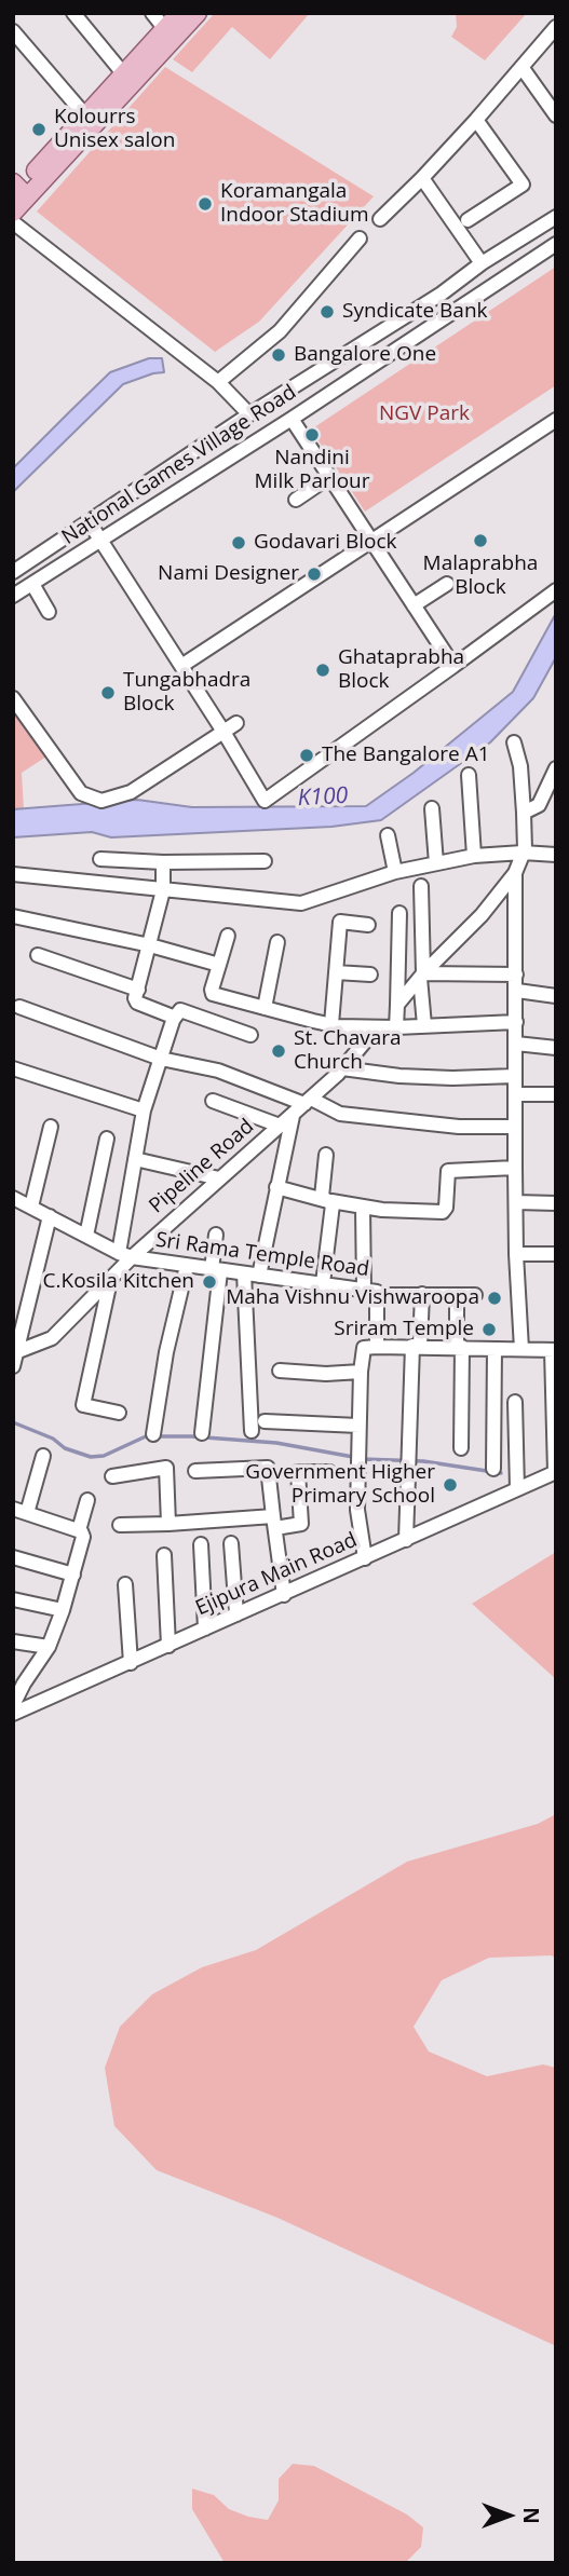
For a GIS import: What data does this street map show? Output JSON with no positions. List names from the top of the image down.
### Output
{
  "streets": {
    "street": [
      "National Games Village Road",
      "Pipeline Road",
      "Sri Rama Temple Road",
      "Ejipura Main Road"
    ]
  },
  "crossings": [
    ["Pipeline Road", "Sri Rama Temple Road"]
  ],
  "water": ["K100"],
  "parks": ["NGV Park"],
  "places": [
    "Kolourrs Unisex salon",
    "Koramangala Indoor Stadium",
    "Syndicate Bank",
    "Bangalore One",
    "Nandini Milk Parlour",
    "Malaprabha Block",
    "Godavari Block",
    "Nami Designer",
    "Ghataprabha Block",
    "Tungabhadra Block",
    "The Bangalore A1",
    "St. Chavara Church",
    "C.Kosila Kitchen",
    "Maha Vishnu Vishwaroopa",
    "Sriram Temple",
    "Government Higher Primary School"
  ],
  "north": "right"
}
